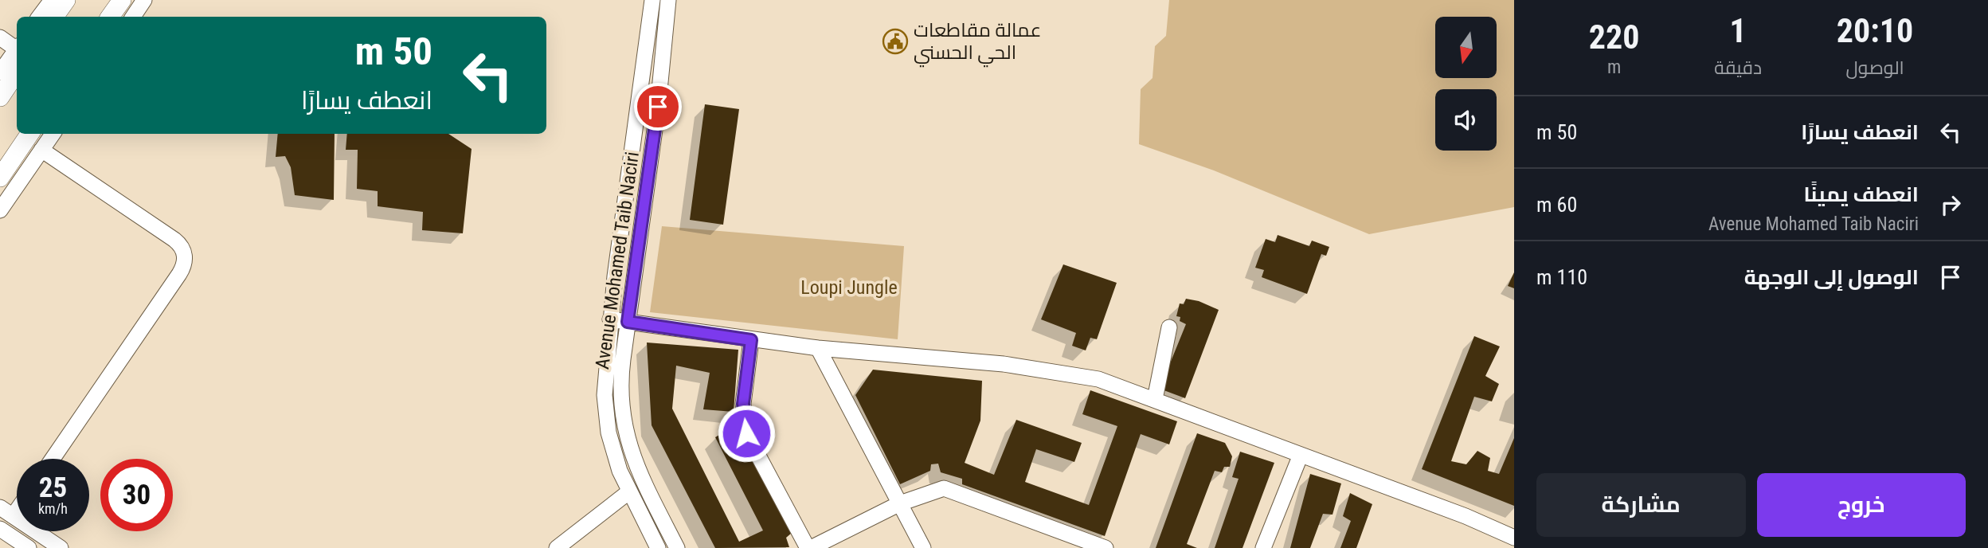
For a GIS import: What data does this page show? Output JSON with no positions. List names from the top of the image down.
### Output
{
  "streets": {
    "street": ["Avenue Mohamed Taib Naciri"]
  },
  "parks": ["Loupi Jungle"],
  "places": {
    "public building": ["عمالة مقاطعات الحي الحسني"]
  },
  "north": "bottom",
  "page": {
    "eta": [
      "20:10",
      "الوصول",
      "1",
      "دقيقة",
      "220",
      "m"
    ],
    "turn": ["50 m", "انعطف يسارًا"],
    "list": [
      {
        "name": "انعطف يسارًا",
        "value": "50 m"
      },
      {
        "name": "انعطف يمينًا",
        "note": "Avenue Mohamed Taib Naciri",
        "value": "60 m"
      },
      {
        "name": "الوصول إلى الوجهة",
        "value": "110 m"
      }
    ],
    "speed": "25 km/h",
    "limit": "30",
    "buttons": ["خروج", "مشاركة"]
  }
}
